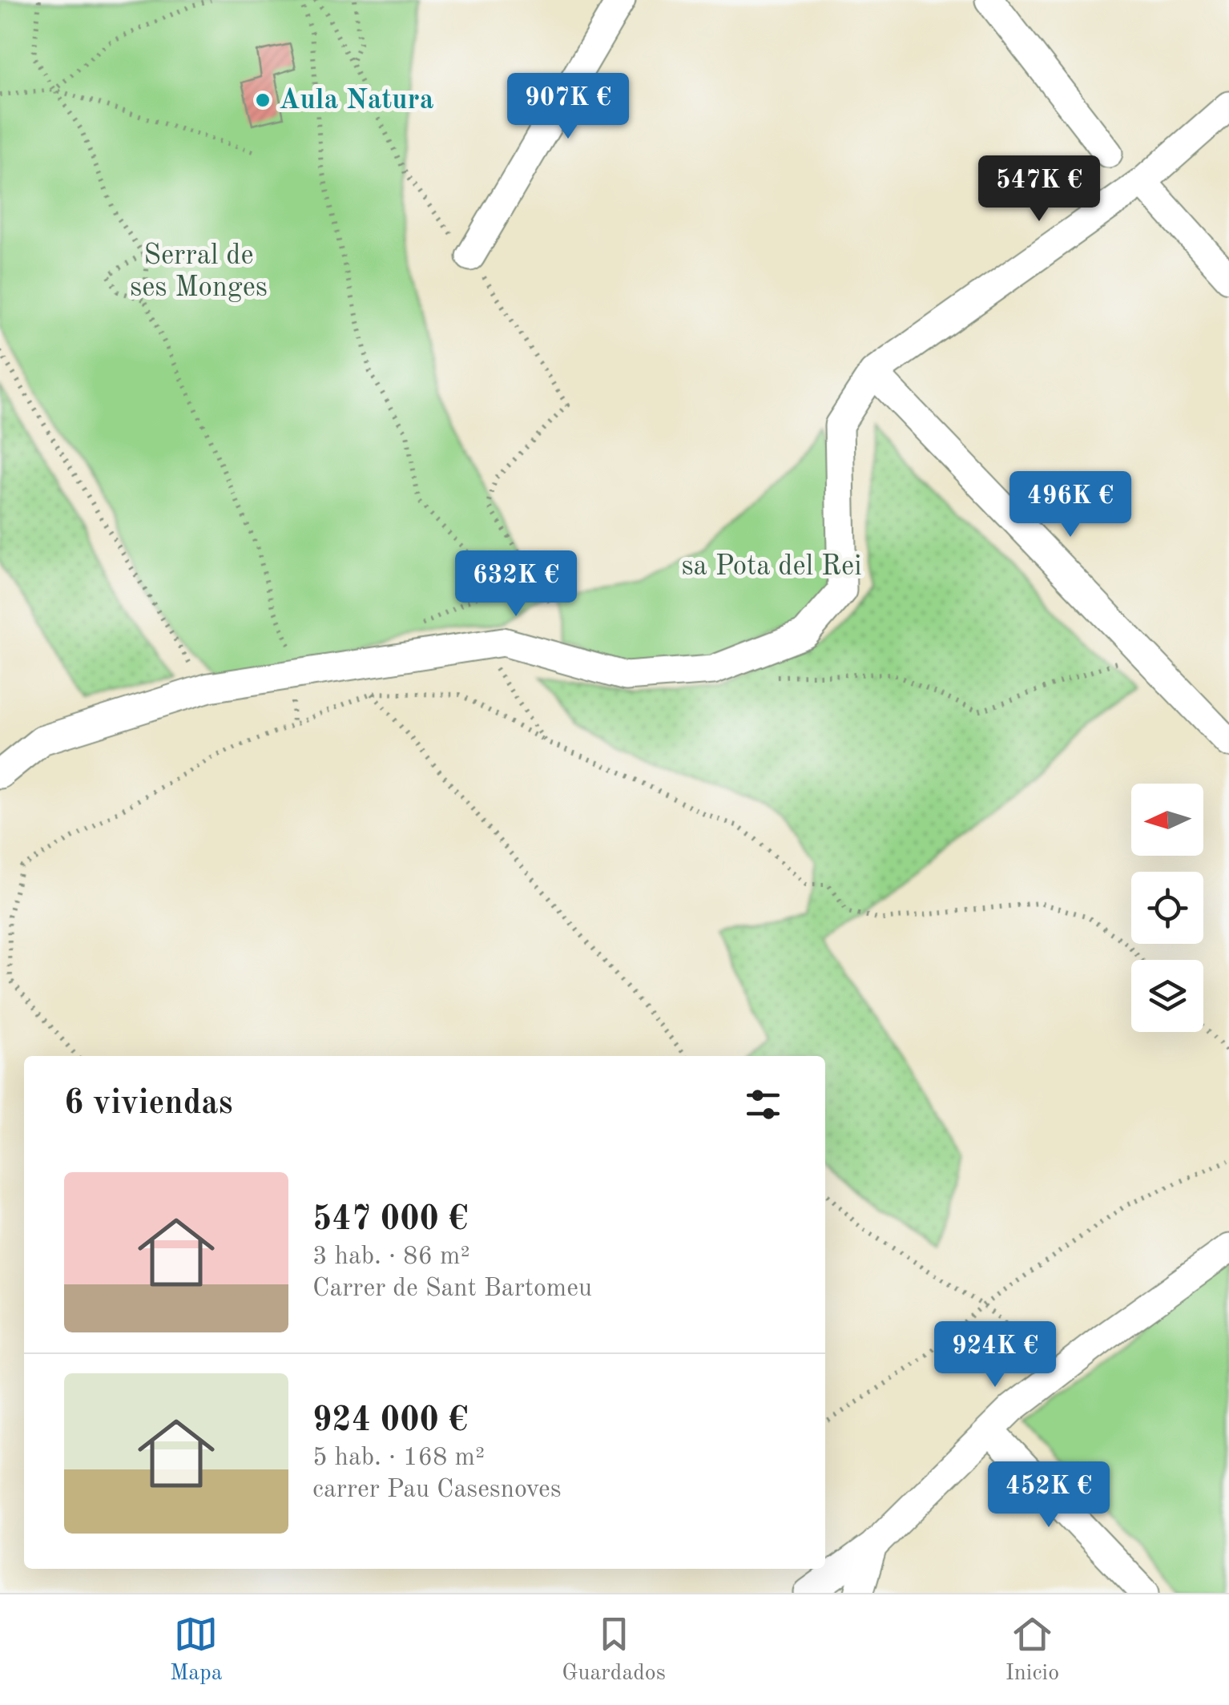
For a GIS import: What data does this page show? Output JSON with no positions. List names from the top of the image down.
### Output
{
  "parks": ["Serral de ses Monges", "sa Pota del Rei"],
  "places": ["Aula Natura"],
  "north": "left",
  "page": {
    "price": [
      "907K €",
      "547K €",
      "496K €",
      "632K €",
      "924K €",
      "452K €"
    ],
    "heading": "6 viviendas",
    "list": [
      {
        "name": "547 000 €",
        "note": "3 hab. · 86 m² · Carrer de Sant Bartomeu"
      },
      {
        "name": "924 000 €",
        "note": "5 hab. · 168 m² · carrer Pau Casesnoves"
      }
    ],
    "tabs": ["Mapa", "Guardados", "Inicio"]
  }
}
